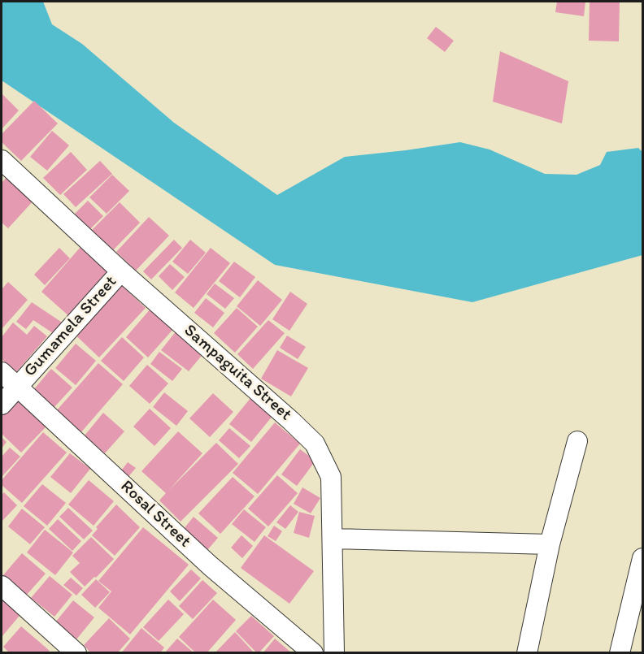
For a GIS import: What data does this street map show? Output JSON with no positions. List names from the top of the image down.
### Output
{
  "streets": {
    "street": ["Gumamela Street", "Sampaguita Street", "Rosal Street"]
  },
  "crossings": [
    ["Gumamela Street", "Sampaguita Street"],
    ["Gumamela Street", "Rosal Street"]
  ]
}
